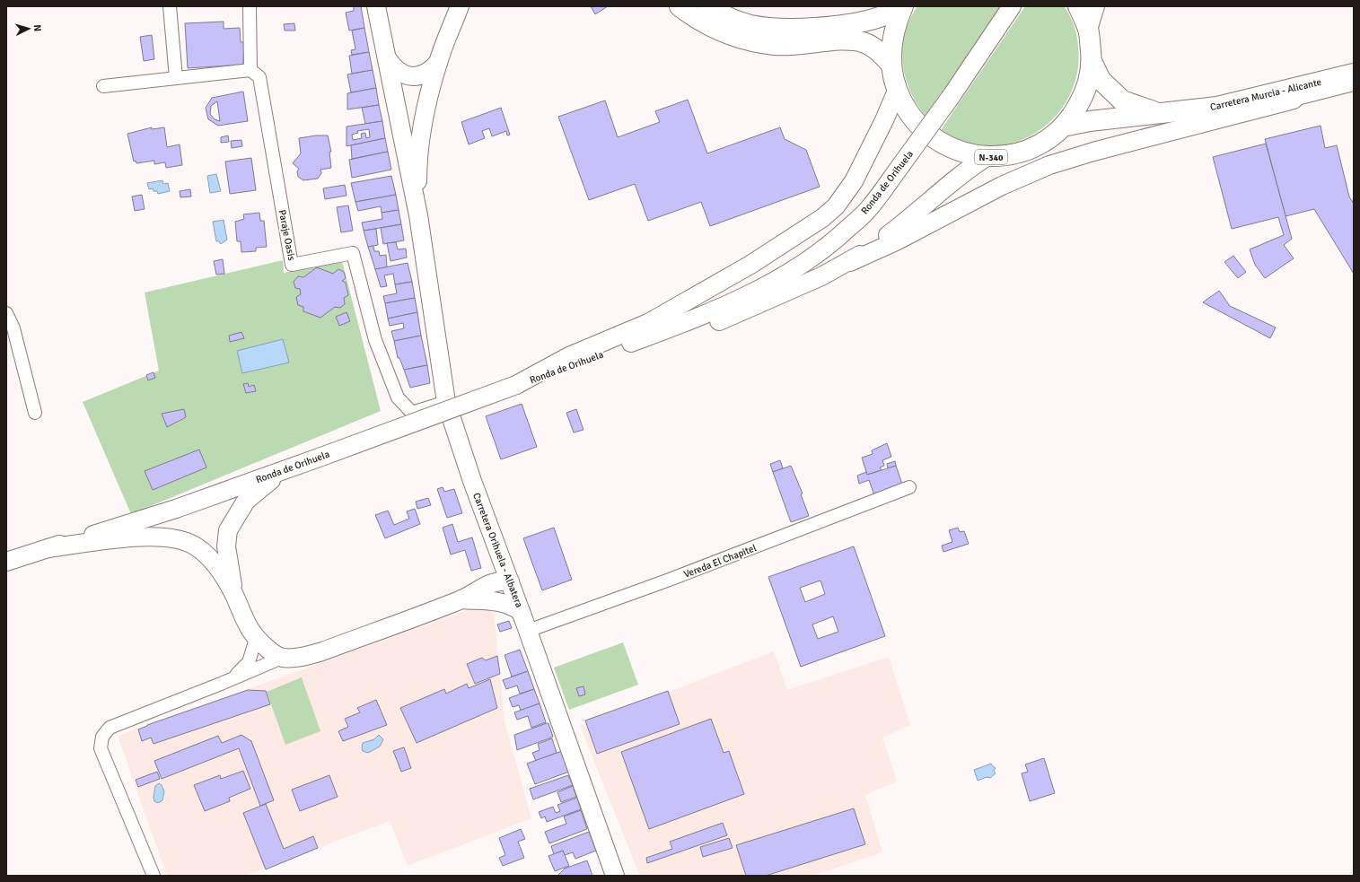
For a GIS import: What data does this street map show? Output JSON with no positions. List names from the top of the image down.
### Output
{
  "streets": {
    "highway": ["Carretera Murcia - Alicante", "N-340"],
    "main road": ["Ronda de Orihuela", "Carretera Orihuela - Albatera"],
    "street": ["Paraje Oasis", "Vereda El Chapitel"]
  },
  "crossings": [
    ["Carretera Murcia - Alicante", "N-340"],
    ["Paraje Oasis", "Carretera Orihuela - Albatera"],
    ["Carretera Orihuela - Albatera", "Vereda El Chapitel"]
  ],
  "north": "right"
}
